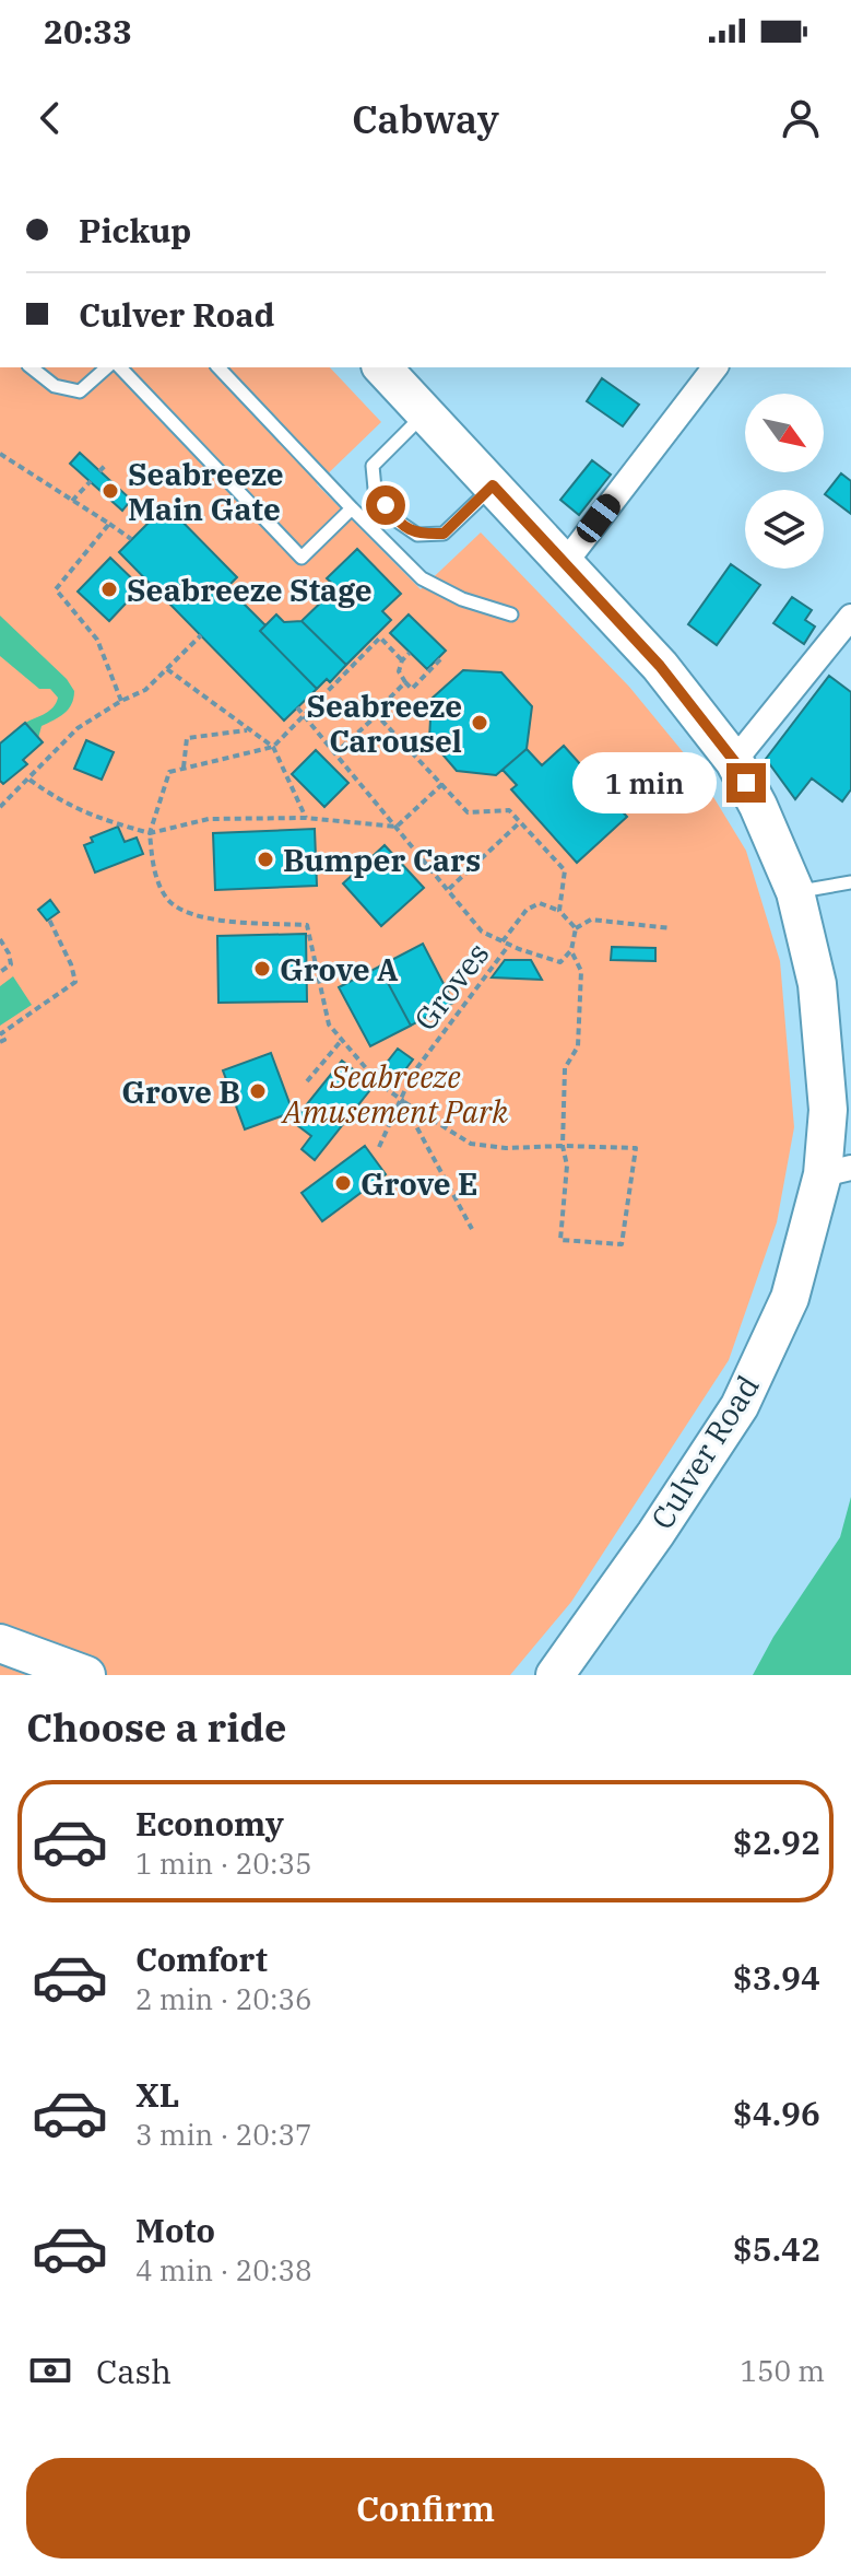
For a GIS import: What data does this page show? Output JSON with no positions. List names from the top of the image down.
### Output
{
  "streets": {
    "main road": ["Culver Road"],
    "path": ["Groves"]
  },
  "parks": ["Seabreeze Amusement Park"],
  "places": [
    "Seabreeze Main Gate",
    "Seabreeze Stage",
    "Seabreeze Carousel",
    "Bumper Cars",
    "Grove A",
    "Grove B",
    "Grove E"
  ],
  "north": "bottom right",
  "page": {
    "status": "20:33",
    "header": "Cabway",
    "banner": ["Pickup", "Culver Road"],
    "bubble": "1 min",
    "heading": "Choose a ride",
    "list": [
      {
        "name": "Economy",
        "note": "1 min · 20:35",
        "value": "$2.92"
      },
      {
        "name": "Comfort",
        "note": "2 min · 20:36",
        "value": "$3.94"
      },
      {
        "name": "XL",
        "note": "3 min · 20:37",
        "value": "$4.96"
      },
      {
        "name": "Moto",
        "note": "4 min · 20:38",
        "value": "$5.42"
      }
    ],
    "pay": ["Cash", "150 m"],
    "buttons": "Confirm"
  }
}
